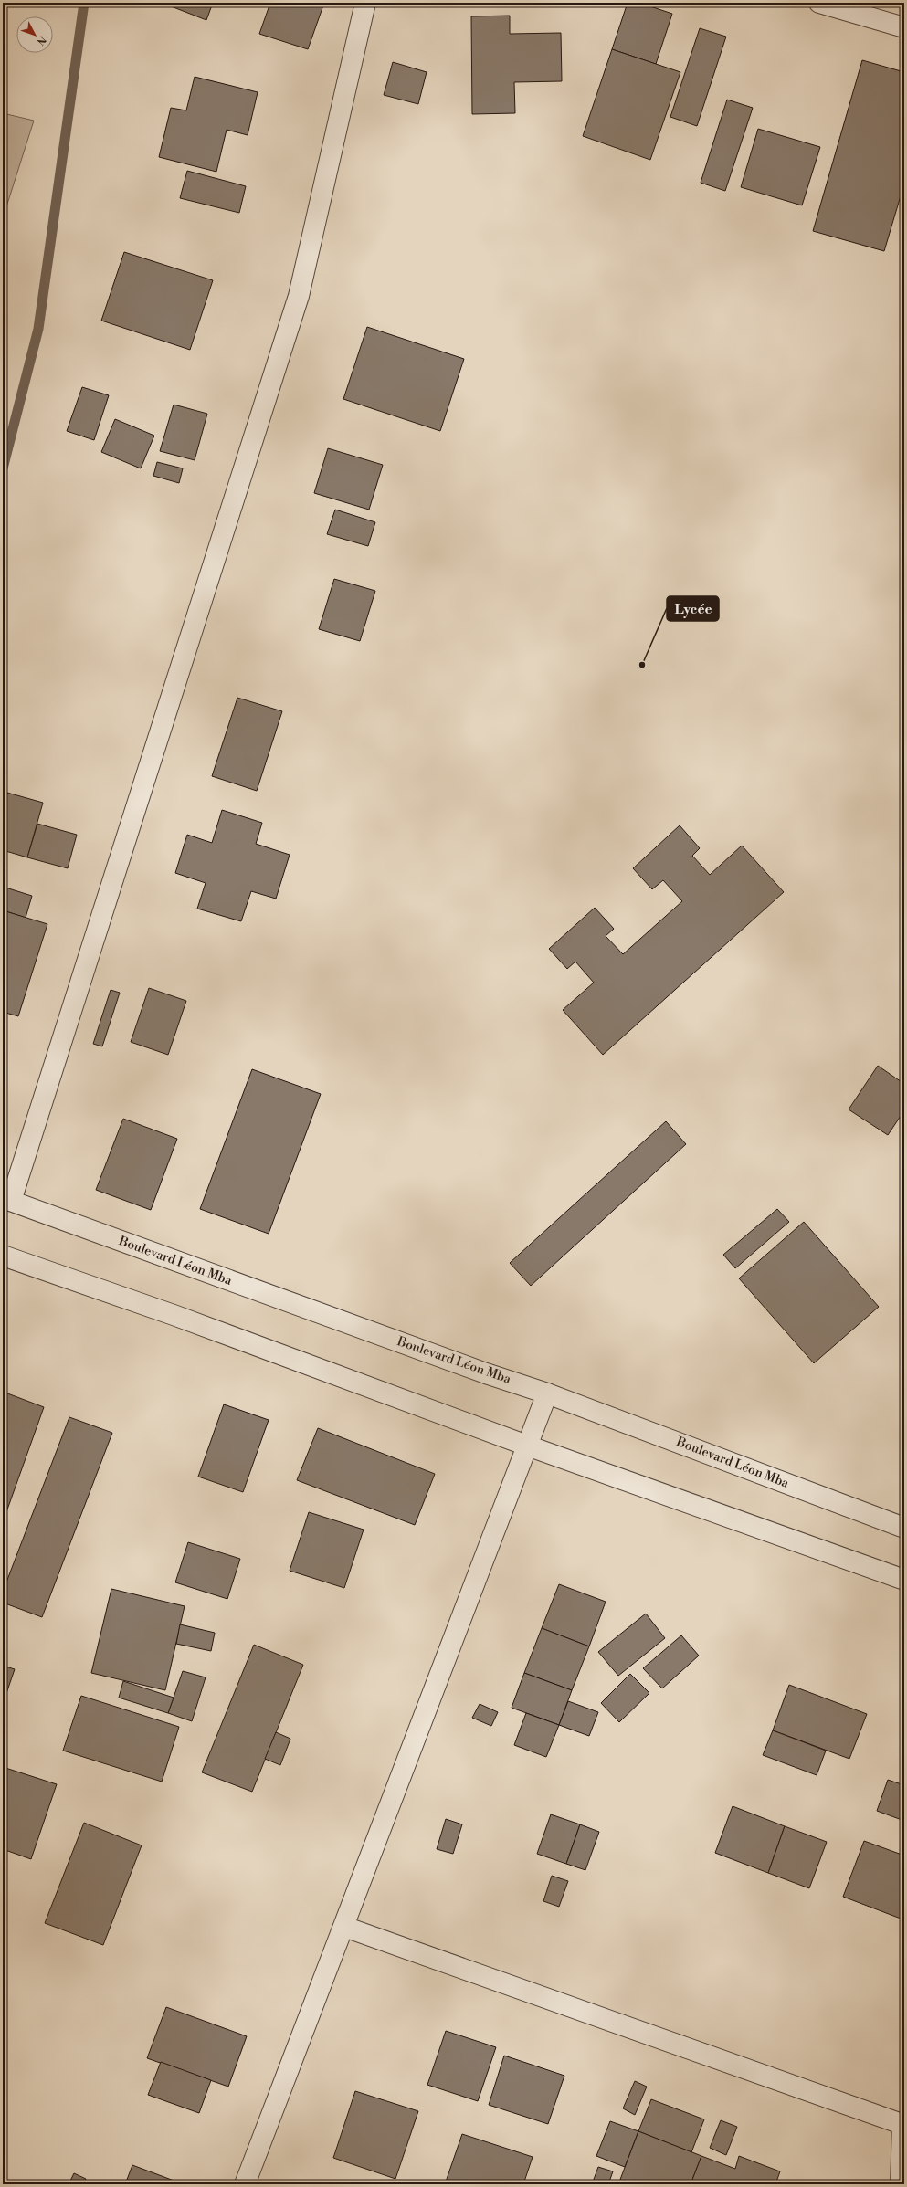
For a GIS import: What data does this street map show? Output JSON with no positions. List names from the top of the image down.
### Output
{
  "streets": {
    "street": ["Boulevard Léon Mba"]
  },
  "places": ["Lycée"],
  "north": "bottom right"
}
